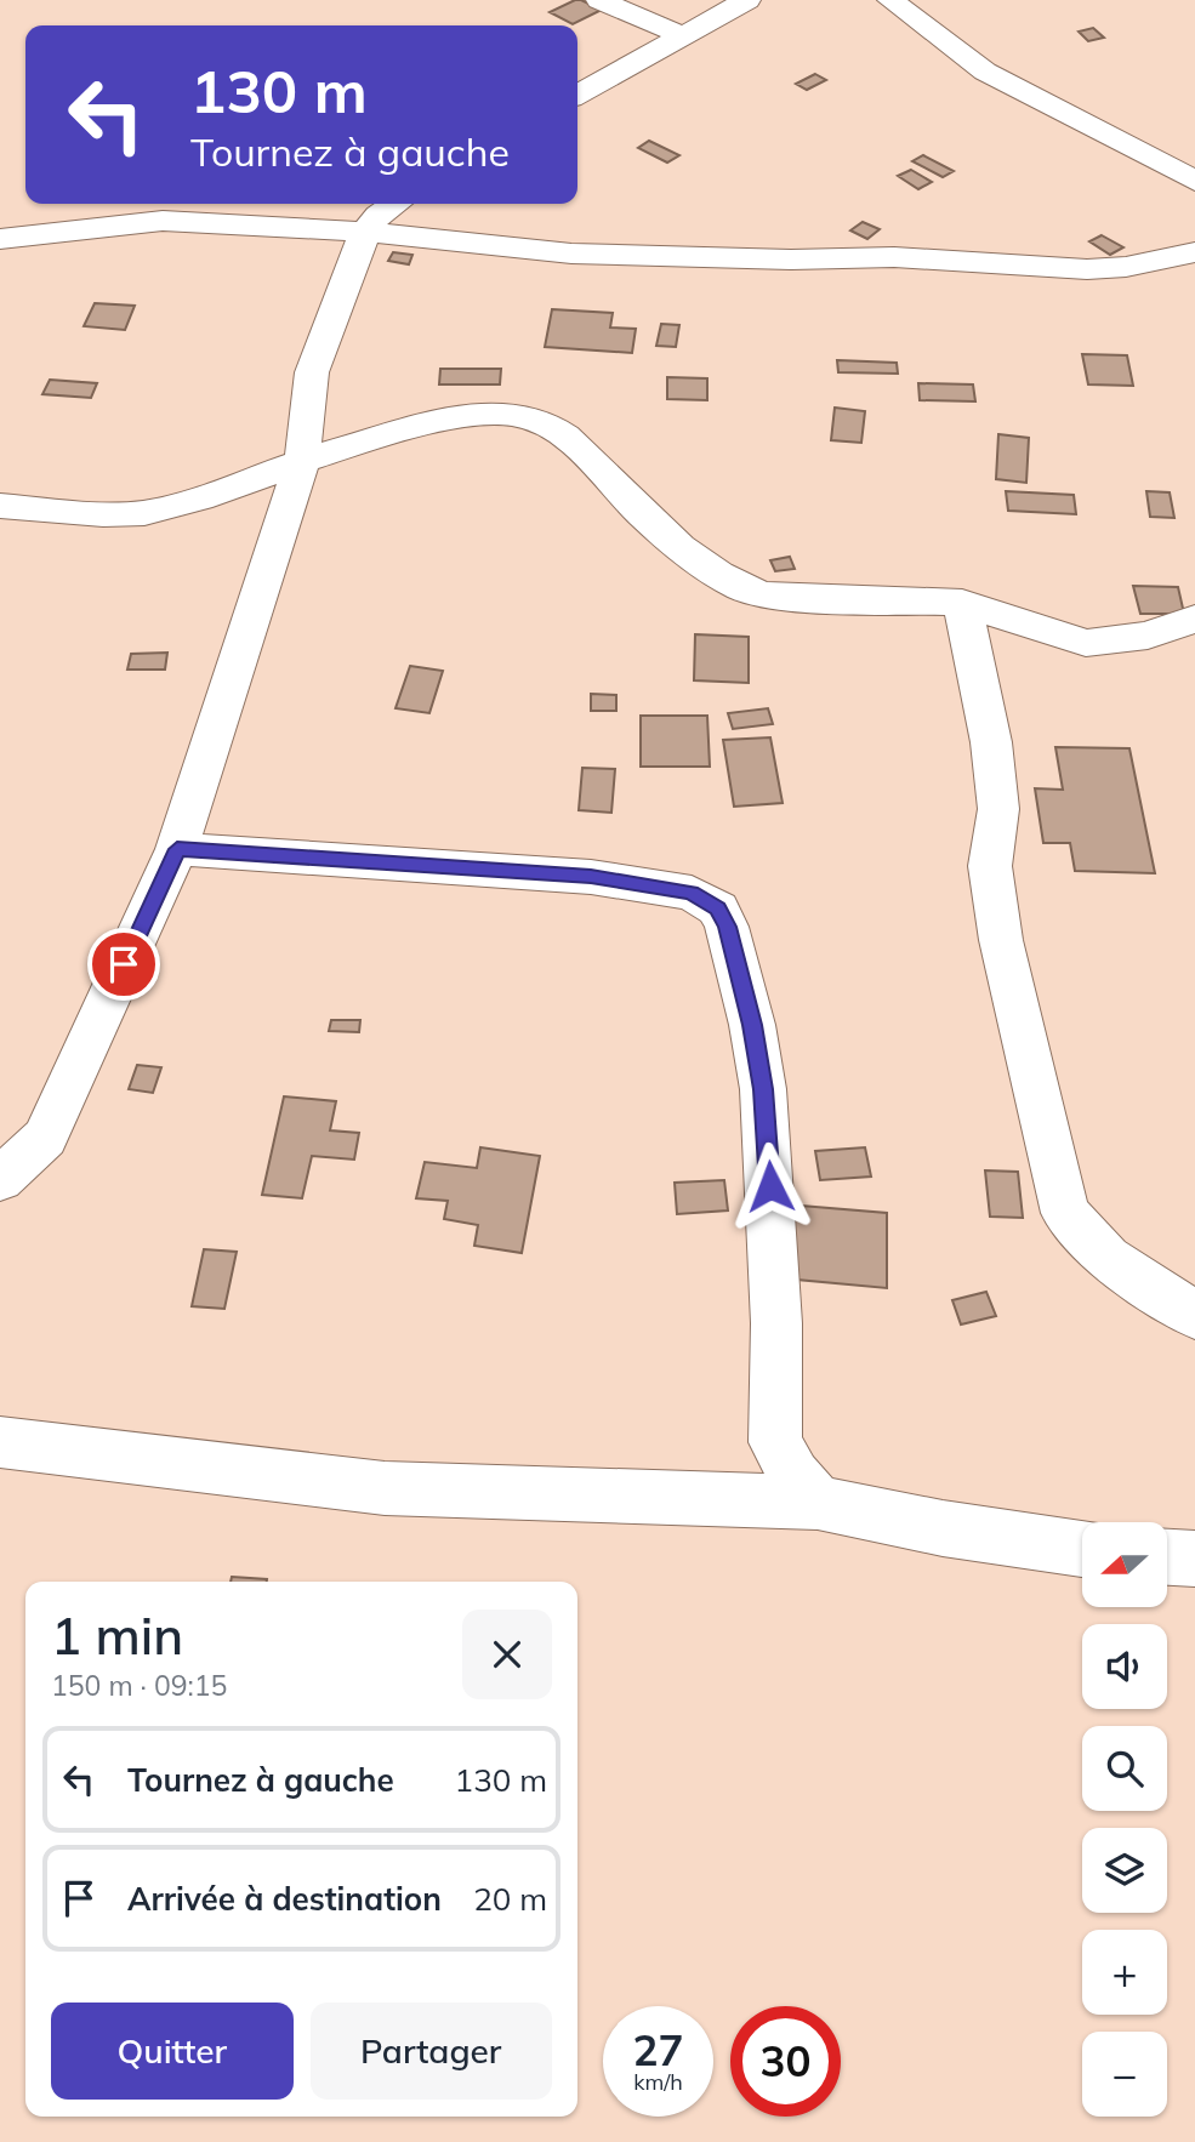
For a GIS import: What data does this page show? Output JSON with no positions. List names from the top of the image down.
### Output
{
  "north": "left",
  "page": {
    "turn": ["130 m", "Tournez à gauche"],
    "map_buttons": ["+", "−"],
    "heading": ["1 min", "150 m · 09:15"],
    "list": [
      {
        "name": "Tournez à gauche",
        "value": "130 m"
      },
      {
        "name": "Arrivée à destination",
        "value": "20 m"
      }
    ],
    "buttons": ["Quitter", "Partager"],
    "speed": "27 km/h",
    "limit": "30"
  }
}
